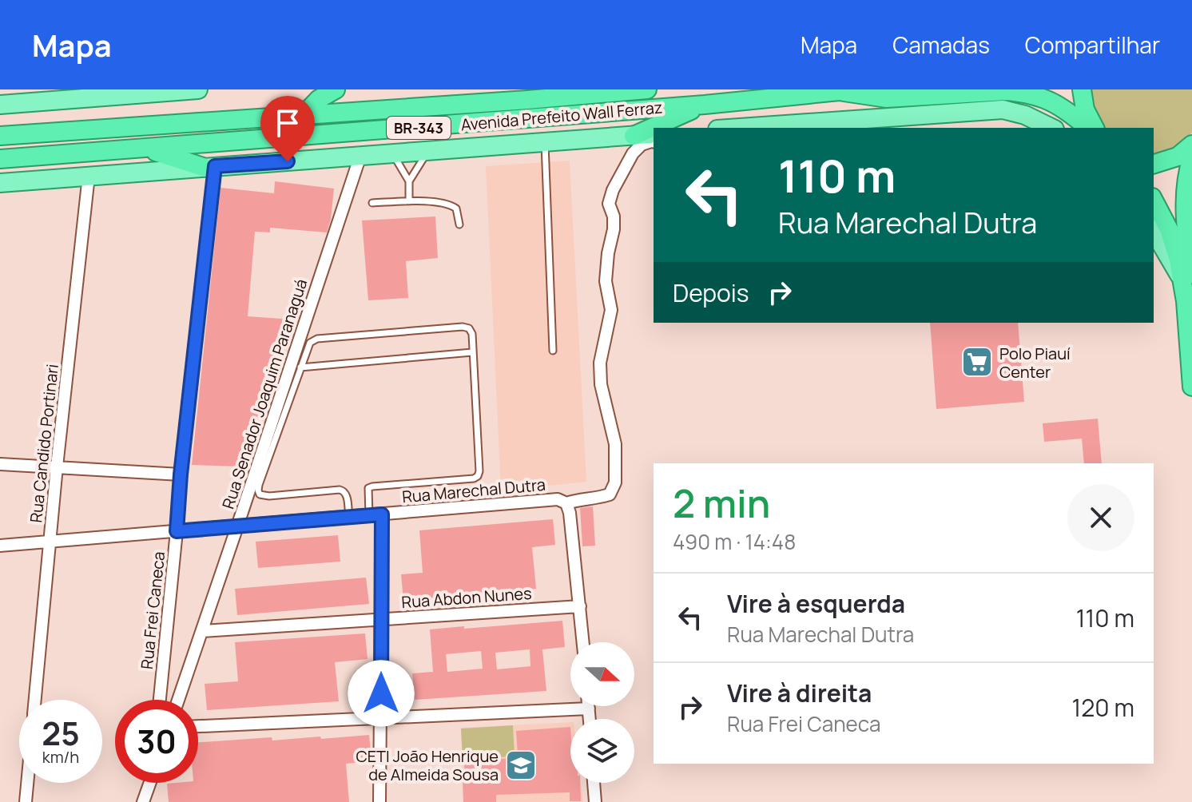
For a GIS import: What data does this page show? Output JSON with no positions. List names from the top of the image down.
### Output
{
  "streets": {
    "highway": ["Avenida Prefeito Wall Ferraz", "BR-343"],
    "street": [
      "Rua Senador Joaquim Paranaguá",
      "Rua Candido Portinari",
      "Rua Marechal Dutra",
      "Rua Abdon Nunes",
      "Rua Frei Caneca"
    ]
  },
  "crossings": [
    ["Avenida Prefeito Wall Ferraz", "BR-343"],
    ["Avenida Prefeito Wall Ferraz", "Rua Senador Joaquim Paranaguá"],
    ["Avenida Prefeito Wall Ferraz", "Rua Candido Portinari"],
    ["Avenida Prefeito Wall Ferraz", "Rua Marechal Dutra"],
    ["Avenida Prefeito Wall Ferraz", "Rua Frei Caneca"],
    ["Rua Senador Joaquim Paranaguá", "Rua Marechal Dutra"],
    ["Rua Senador Joaquim Paranaguá", "Rua Abdon Nunes"],
    ["Rua Candido Portinari", "Rua Marechal Dutra"],
    ["Rua Marechal Dutra", "Rua Frei Caneca"]
  ],
  "places": {
    "supermarket": ["Polo Piauí Center"],
    "school or university": ["CETI João Henrique de Almeida Sousa"]
  },
  "north": "right",
  "page": {
    "header": "Mapa",
    "nav": ["Mapa", "Camadas", "Compartilhar"],
    "turn": ["110 m", "Rua Marechal Dutra"],
    "then": "Depois",
    "heading": ["2 min", "490 m · 14:48"],
    "list": [
      {
        "name": "Vire à esquerda",
        "note": "Rua Marechal Dutra",
        "value": "110 m"
      },
      {
        "name": "Vire à direita",
        "note": "Rua Frei Caneca",
        "value": "120 m"
      }
    ],
    "speed": "25 km/h",
    "limit": "30"
  }
}
